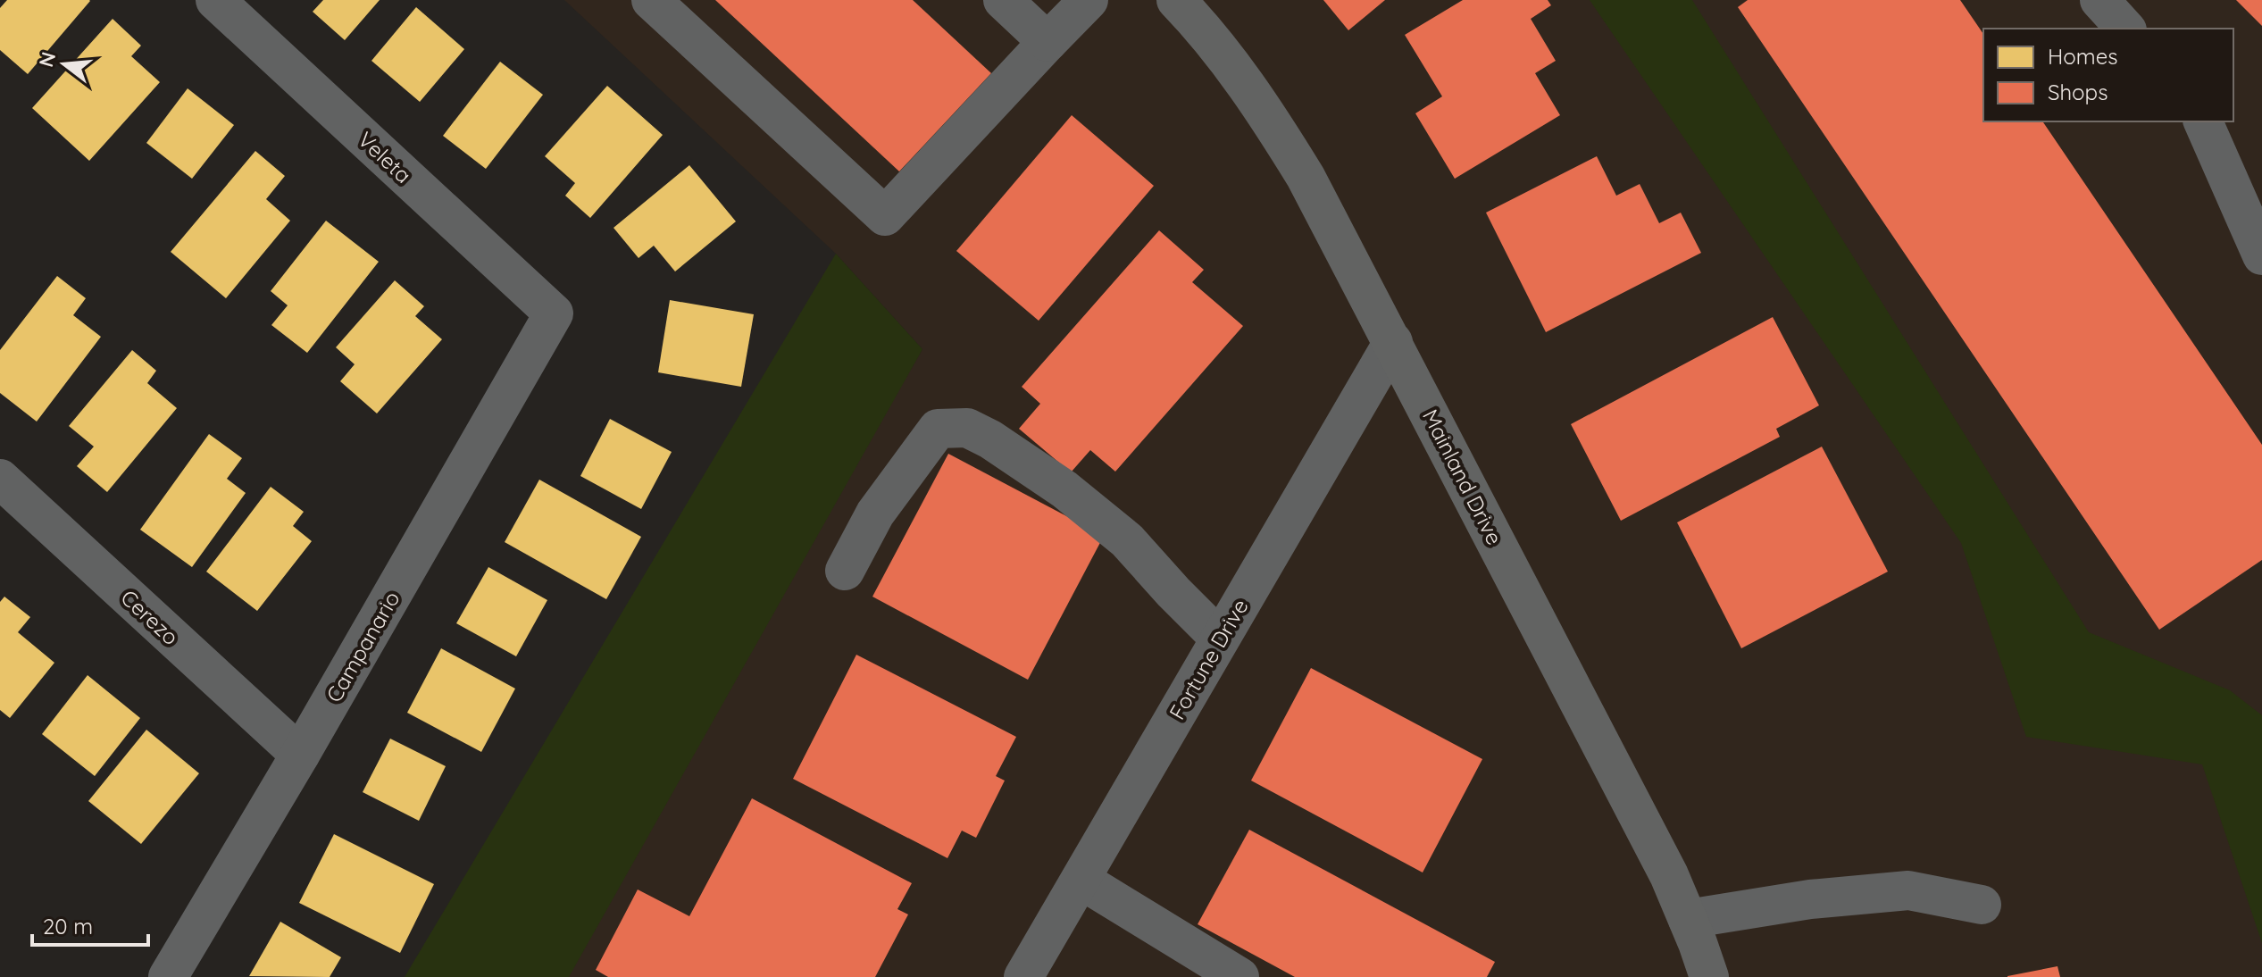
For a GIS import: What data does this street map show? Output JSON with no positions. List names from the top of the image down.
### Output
{
  "streets": {
    "main road": ["Mainland Drive"],
    "street": [
      "Veleta",
      "Cerezo",
      "Campanario",
      "Fortune Drive"
    ]
  },
  "crossings": [
    ["Veleta", "Campanario"],
    ["Mainland Drive", "Fortune Drive"],
    ["Cerezo", "Campanario"]
  ],
  "legend": ["Homes", "Shops"],
  "scale_bar": "20 m",
  "north": "left"
}
